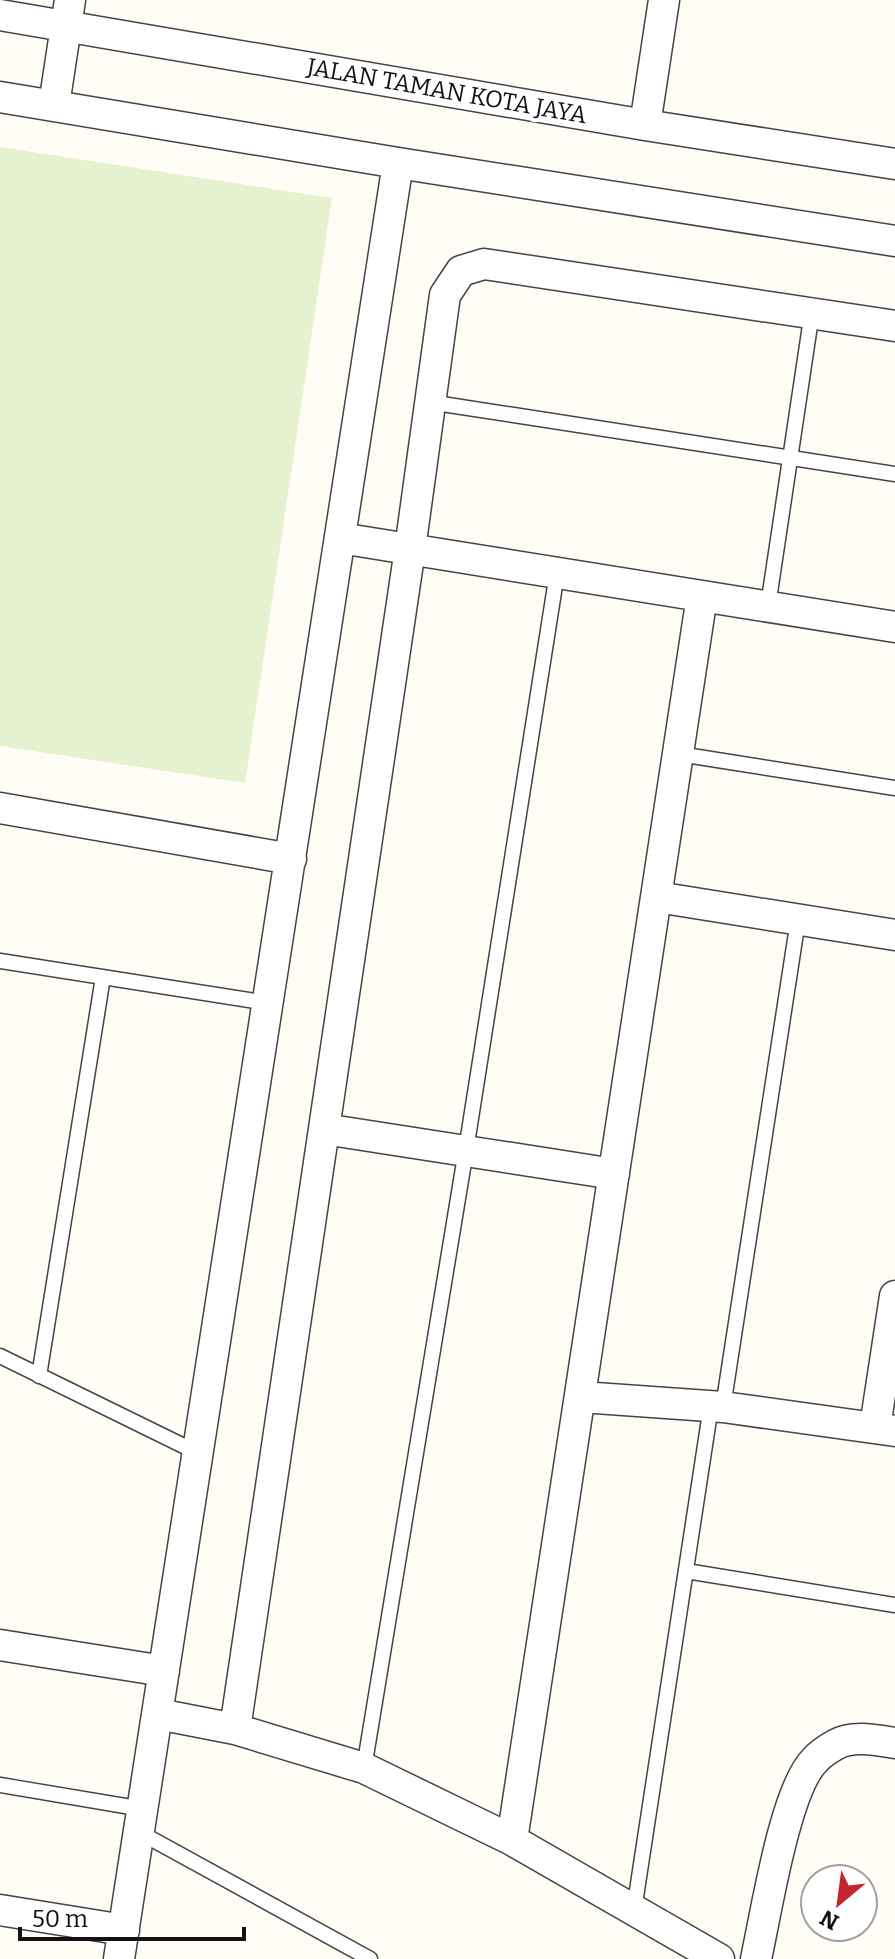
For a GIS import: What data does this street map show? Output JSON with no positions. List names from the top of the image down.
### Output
{
  "streets": {
    "street": ["JALAN TAMAN KOTA JAYA"]
  },
  "scale_bar": "50 m",
  "north": "bottom left"
}
